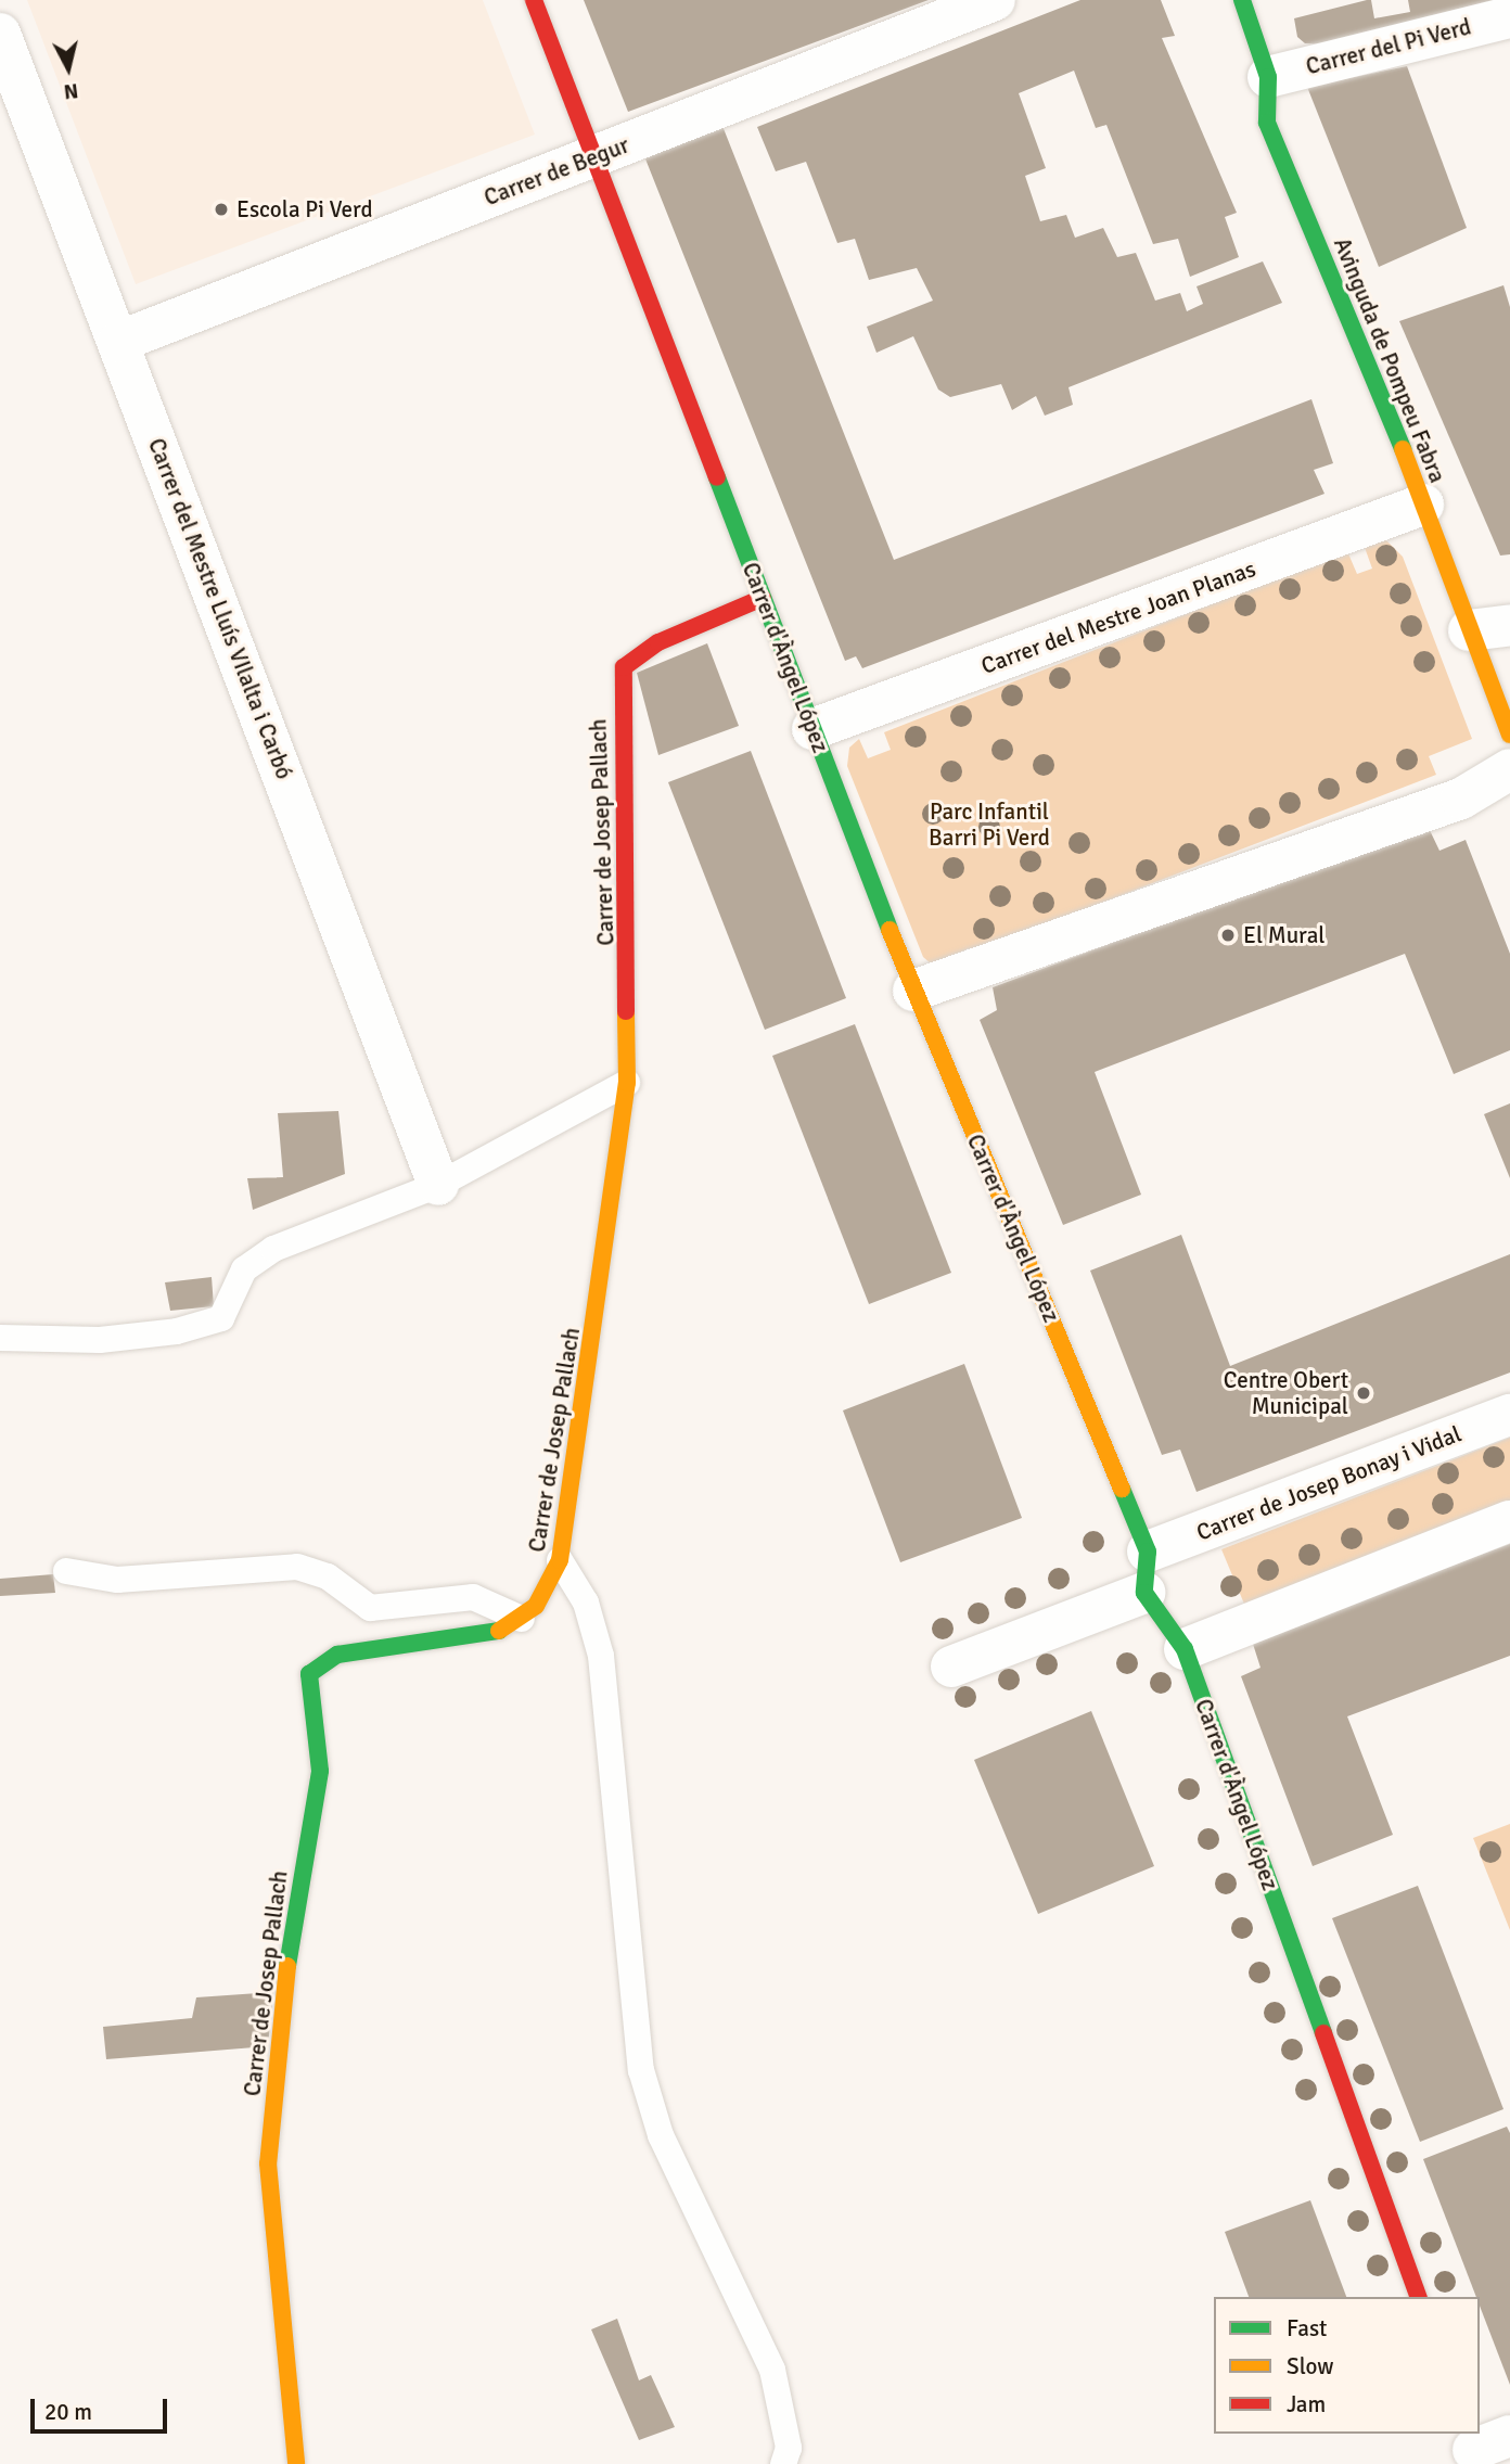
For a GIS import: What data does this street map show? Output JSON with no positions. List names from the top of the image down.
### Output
{
  "streets": {
    "street": [
      "Carrer del Pi Verd",
      "Carrer de Begur",
      "Avinguda de Pompeu Fabra",
      "Carrer del Mestre Lluís VIlalta i Carbó",
      "Carrer del Mestre Joan Planas",
      "Carrer d'Àngel López",
      "Carrer de Josep Pallach",
      "Carrer de Josep Bonay i Vidal"
    ]
  },
  "crossings": [
    ["Carrer del Pi Verd", "Avinguda de Pompeu Fabra"],
    ["Carrer de Begur", "Carrer del Mestre Lluís VIlalta i Carbó"],
    ["Carrer de Begur", "Carrer d'Àngel López"],
    ["Avinguda de Pompeu Fabra", "Carrer del Mestre Joan Planas"],
    ["Carrer del Mestre Joan Planas", "Carrer d'Àngel López"],
    ["Carrer d'Àngel López", "Carrer de Josep Pallach"],
    ["Carrer d'Àngel López", "Carrer de Josep Bonay i Vidal"]
  ],
  "parks": ["Parc Infantil Barri Pi Verd"],
  "places": ["Escola Pi Verd", "El Mural", "Centre Obert Municipal"],
  "legend": ["Fast", "Slow", "Jam"],
  "scale_bar": "20 m",
  "north": "bottom"
}
